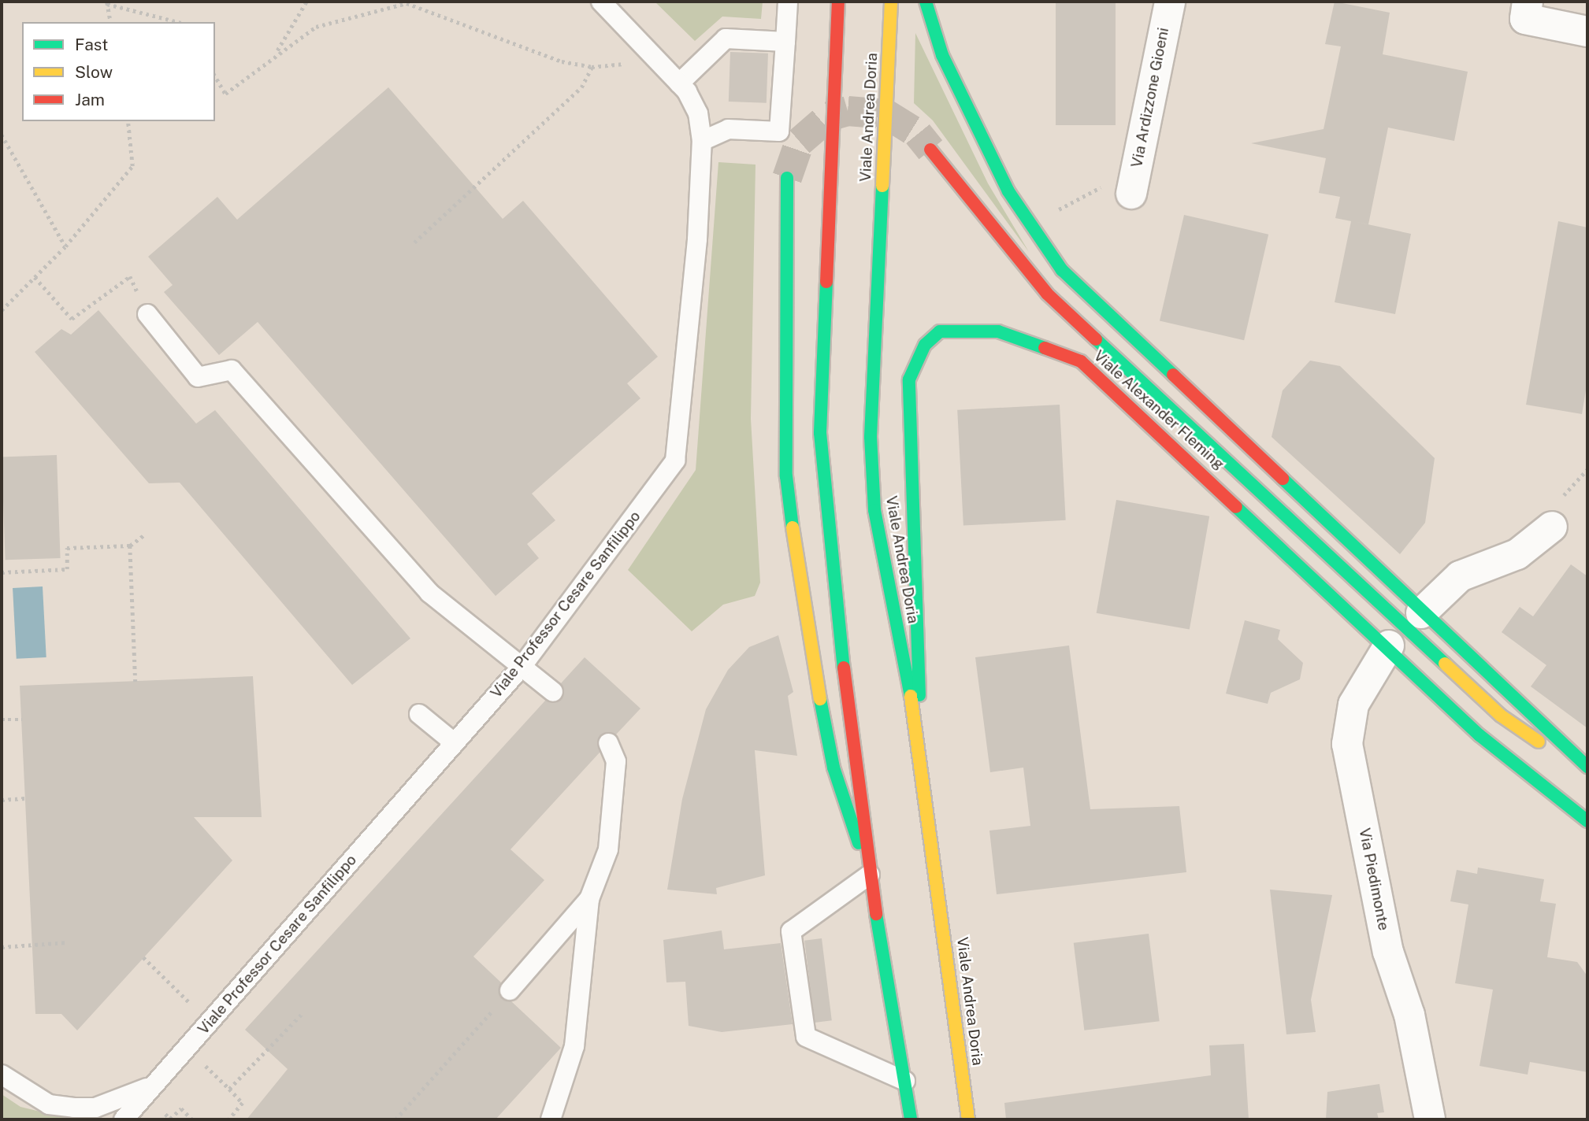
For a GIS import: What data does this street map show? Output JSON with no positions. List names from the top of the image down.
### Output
{
  "streets": {
    "main road": ["Viale Andrea Doria", "Viale Alexander Fleming"],
    "street": ["Via Ardizzone Gioeni", "Via Piedimonte"],
    "lane": ["Viale Professor Cesare Sanfilippo"]
  },
  "crossings": [
    ["Viale Andrea Doria", "Viale Alexander Fleming"],
    ["Viale Alexander Fleming", "Via Piedimonte"]
  ],
  "legend": ["Fast", "Slow", "Jam"]
}
